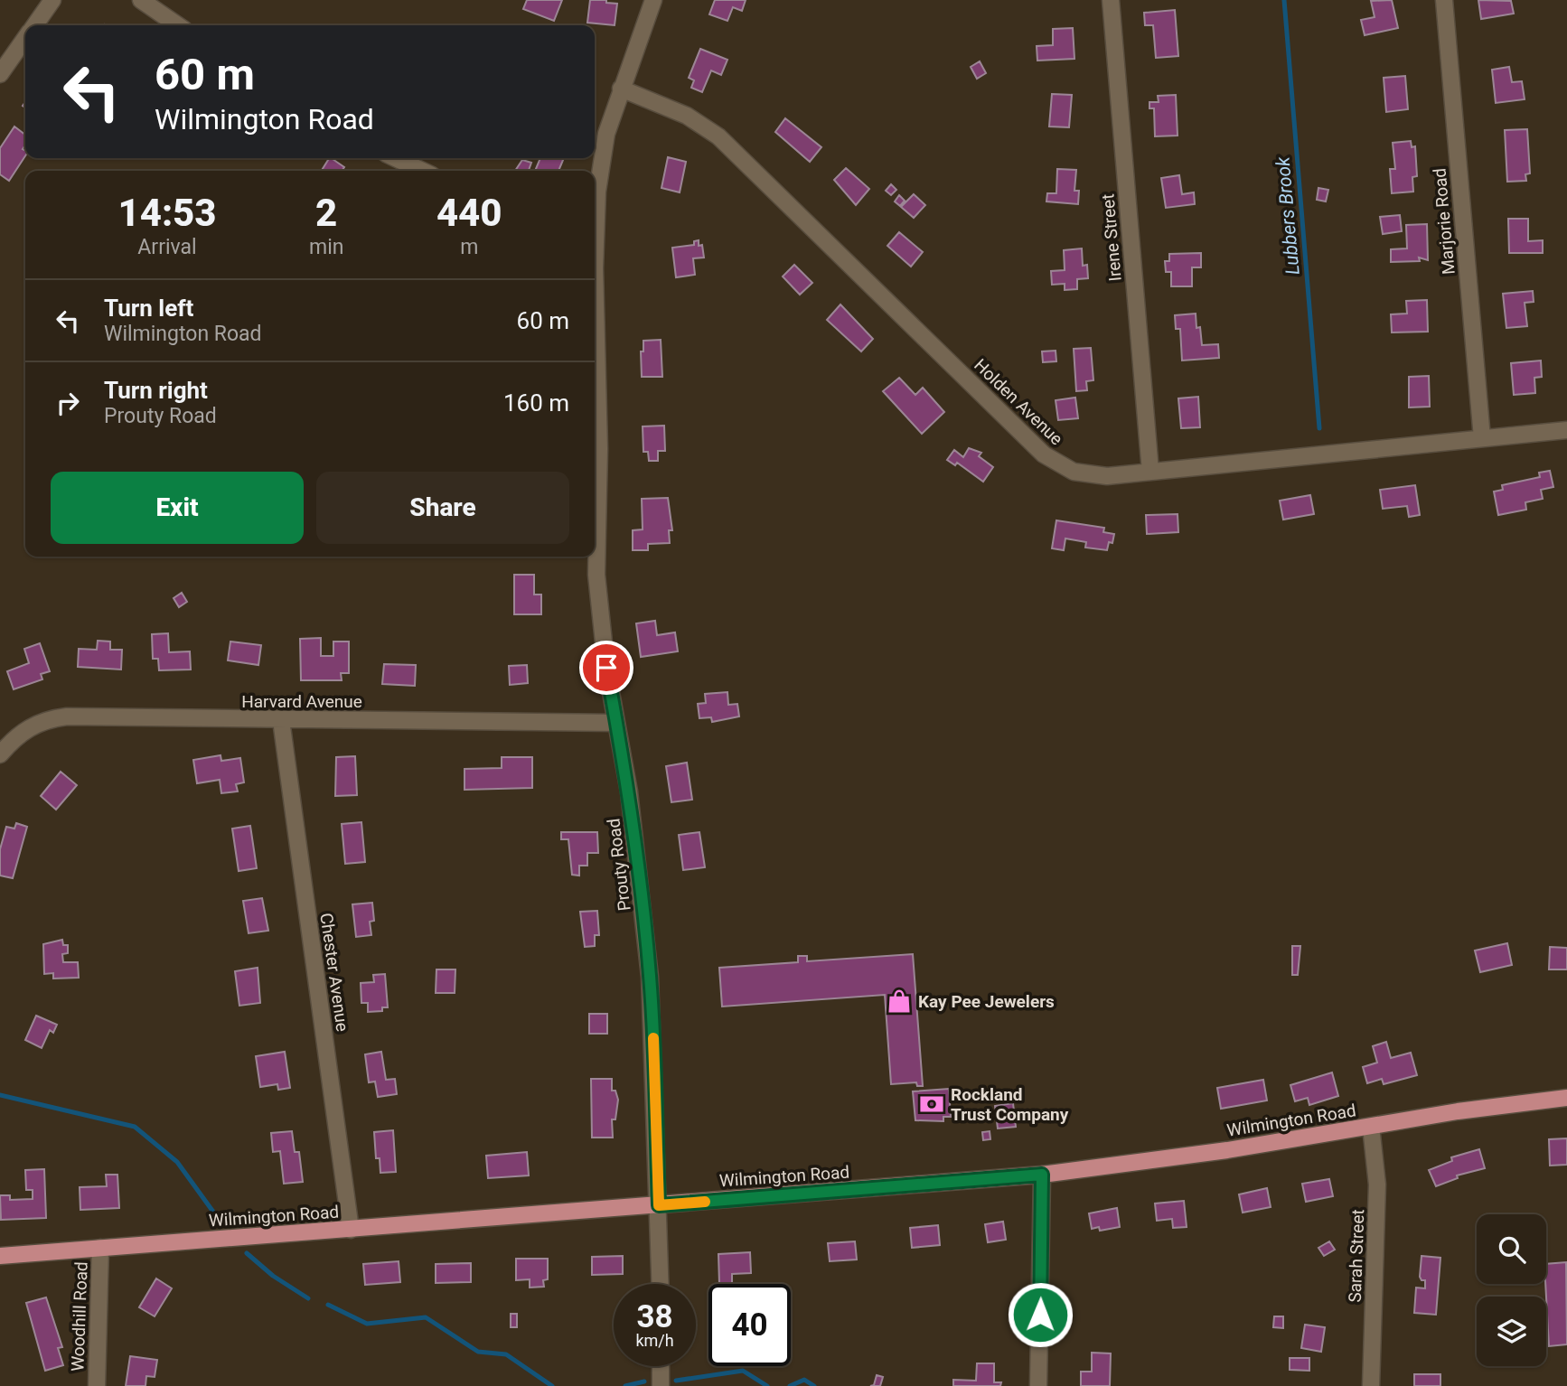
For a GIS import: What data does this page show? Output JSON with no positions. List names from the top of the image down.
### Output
{
  "streets": {
    "main road": ["Wilmington Road"],
    "street": [
      "Marjorie Road",
      "Irene Street",
      "Holden Avenue",
      "Harvard Avenue",
      "Prouty Road",
      "Chester Avenue",
      "Sarah Street",
      "Woodhill Road"
    ]
  },
  "crossings": [
    ["Marjorie Road", "Holden Avenue"],
    ["Irene Street", "Holden Avenue"],
    ["Holden Avenue", "Prouty Road"],
    ["Harvard Avenue", "Prouty Road"],
    ["Harvard Avenue", "Chester Avenue"],
    ["Prouty Road", "Wilmington Road"],
    ["Chester Avenue", "Wilmington Road"],
    ["Wilmington Road", "Sarah Street"],
    ["Wilmington Road", "Woodhill Road"]
  ],
  "water": ["Lubbers Brook"],
  "places": {
    "shop": ["Kay Pee Jewelers"],
    "bank": ["Rockland Trust Company"]
  },
  "page": {
    "turn": ["60 m", "Wilmington Road"],
    "eta": [
      "14:53",
      "Arrival",
      "2",
      "min",
      "440",
      "m"
    ],
    "list": [
      {
        "name": "Turn left",
        "note": "Wilmington Road",
        "value": "60 m"
      },
      {
        "name": "Turn right",
        "note": "Prouty Road",
        "value": "160 m"
      }
    ],
    "buttons": ["Exit", "Share"],
    "speed": "38 km/h",
    "limit": "40"
  }
}
